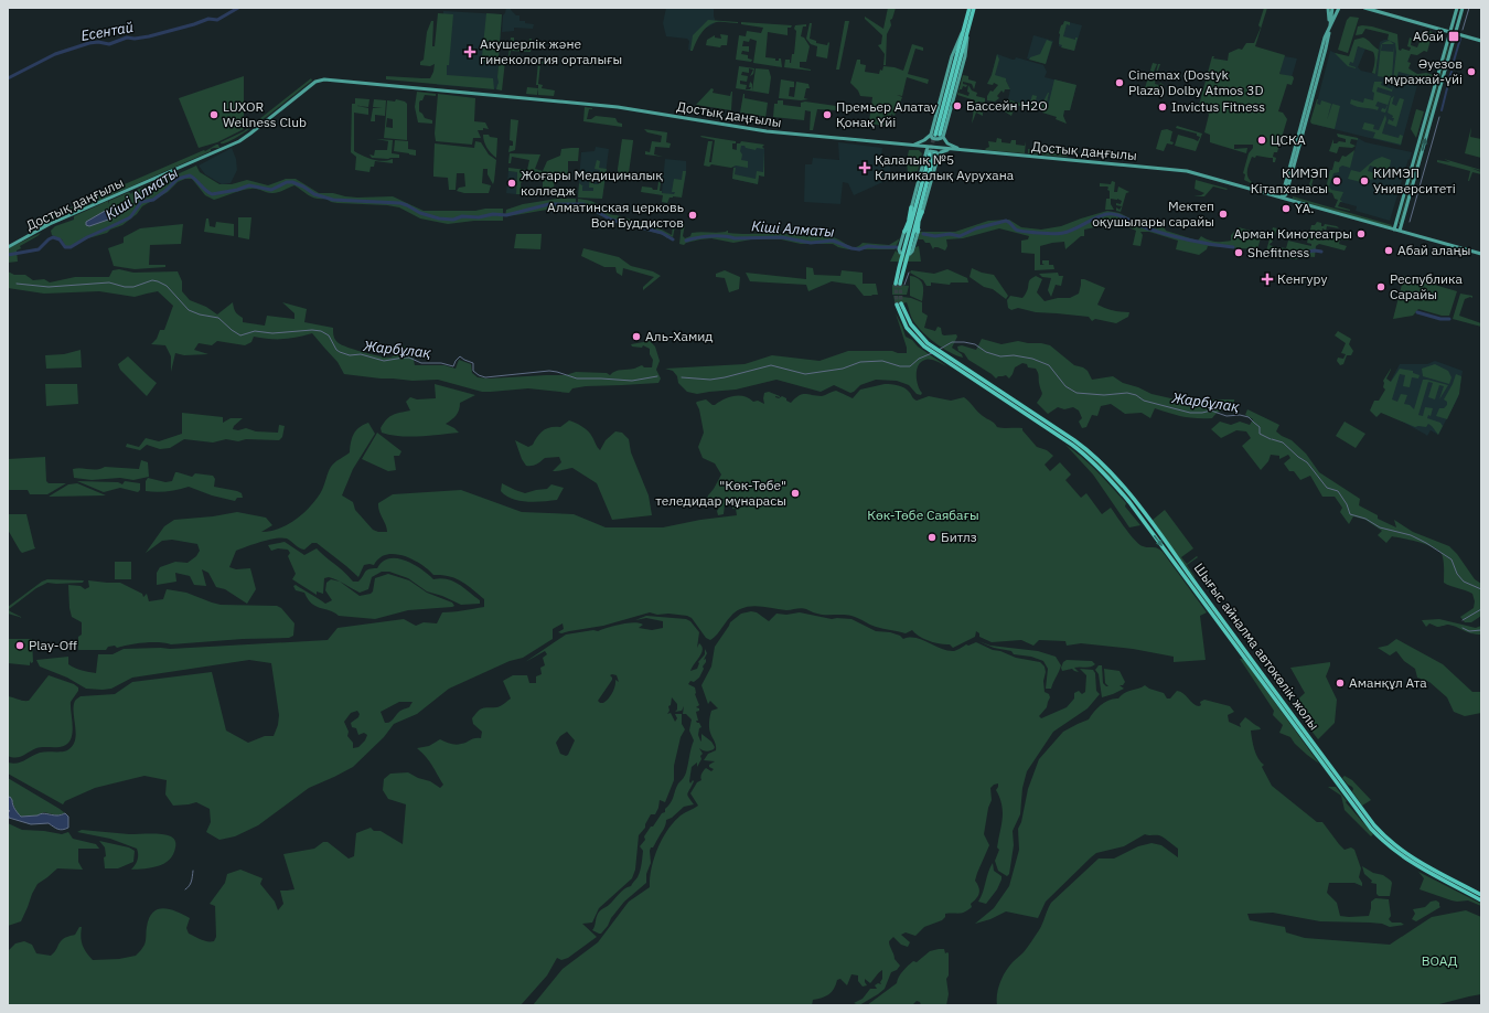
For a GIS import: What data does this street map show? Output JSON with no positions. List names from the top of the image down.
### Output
{
  "streets": {
    "main road": ["Достық даңғылы", "Шығыс айналма автокөлік жолы"]
  },
  "water": ["Есентай", "Кіші Алматы", "Жарбұлақ"],
  "parks": ["Көк-Төбе Саябағы", "ВОАД"],
  "places": {
    "transit": ["Абай"],
    "health": ["Акушерлік және гинекология орталығы", "Қалалық №5 Клиникалық Аурухана", "Кенгуру"],
    "other": [
      "Әуезов мұражай-үйі",
      "Cinemax (Dostyk Plaza) Dolby Atmos 3D",
      "Бассейн H2O",
      "Invictus Fitness",
      "LUXOR Wellness Club",
      "Премьер Алатау Қонақ Үйі",
      "ЦСКА",
      "КИМЭП Кітапханасы",
      "КИМЭП Университеті",
      "Жоғары Медициналық колледж",
      "YA.",
      "Мектеп оқушылары сарайы",
      "Алматинская церковь Вон Буддистов",
      "Арман Кинотеатры",
      "Абай алаңы",
      "Shefitness",
      "Республика Сарайы",
      "Аль-Хамид",
      "\"Көк-Төбе\" теледидар мұнарасы",
      "Битлз",
      "Play-Off",
      "Аманқұл Ата"
    ]
  }
}
